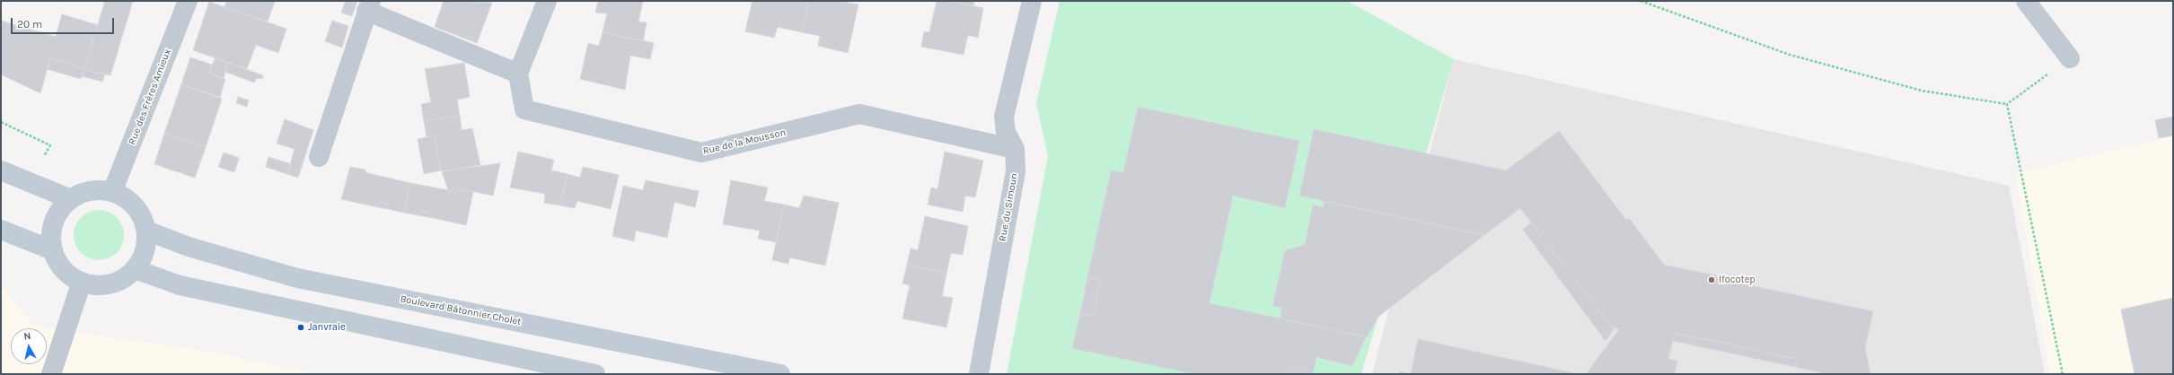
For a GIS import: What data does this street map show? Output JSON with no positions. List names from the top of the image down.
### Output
{
  "streets": {
    "street": [
      "Rue des Frères Amieux",
      "Rue de la Mousson",
      "Rue du Simoun",
      "Boulevard Bâtonnier Cholet"
    ]
  },
  "crossings": [
    ["Rue des Frères Amieux", "Boulevard Bâtonnier Cholet"],
    ["Rue de la Mousson", "Rue du Simoun"]
  ],
  "places": ["Ifocotep", "Janvraie"],
  "scale_bar": "20 m",
  "north": "top"
}
